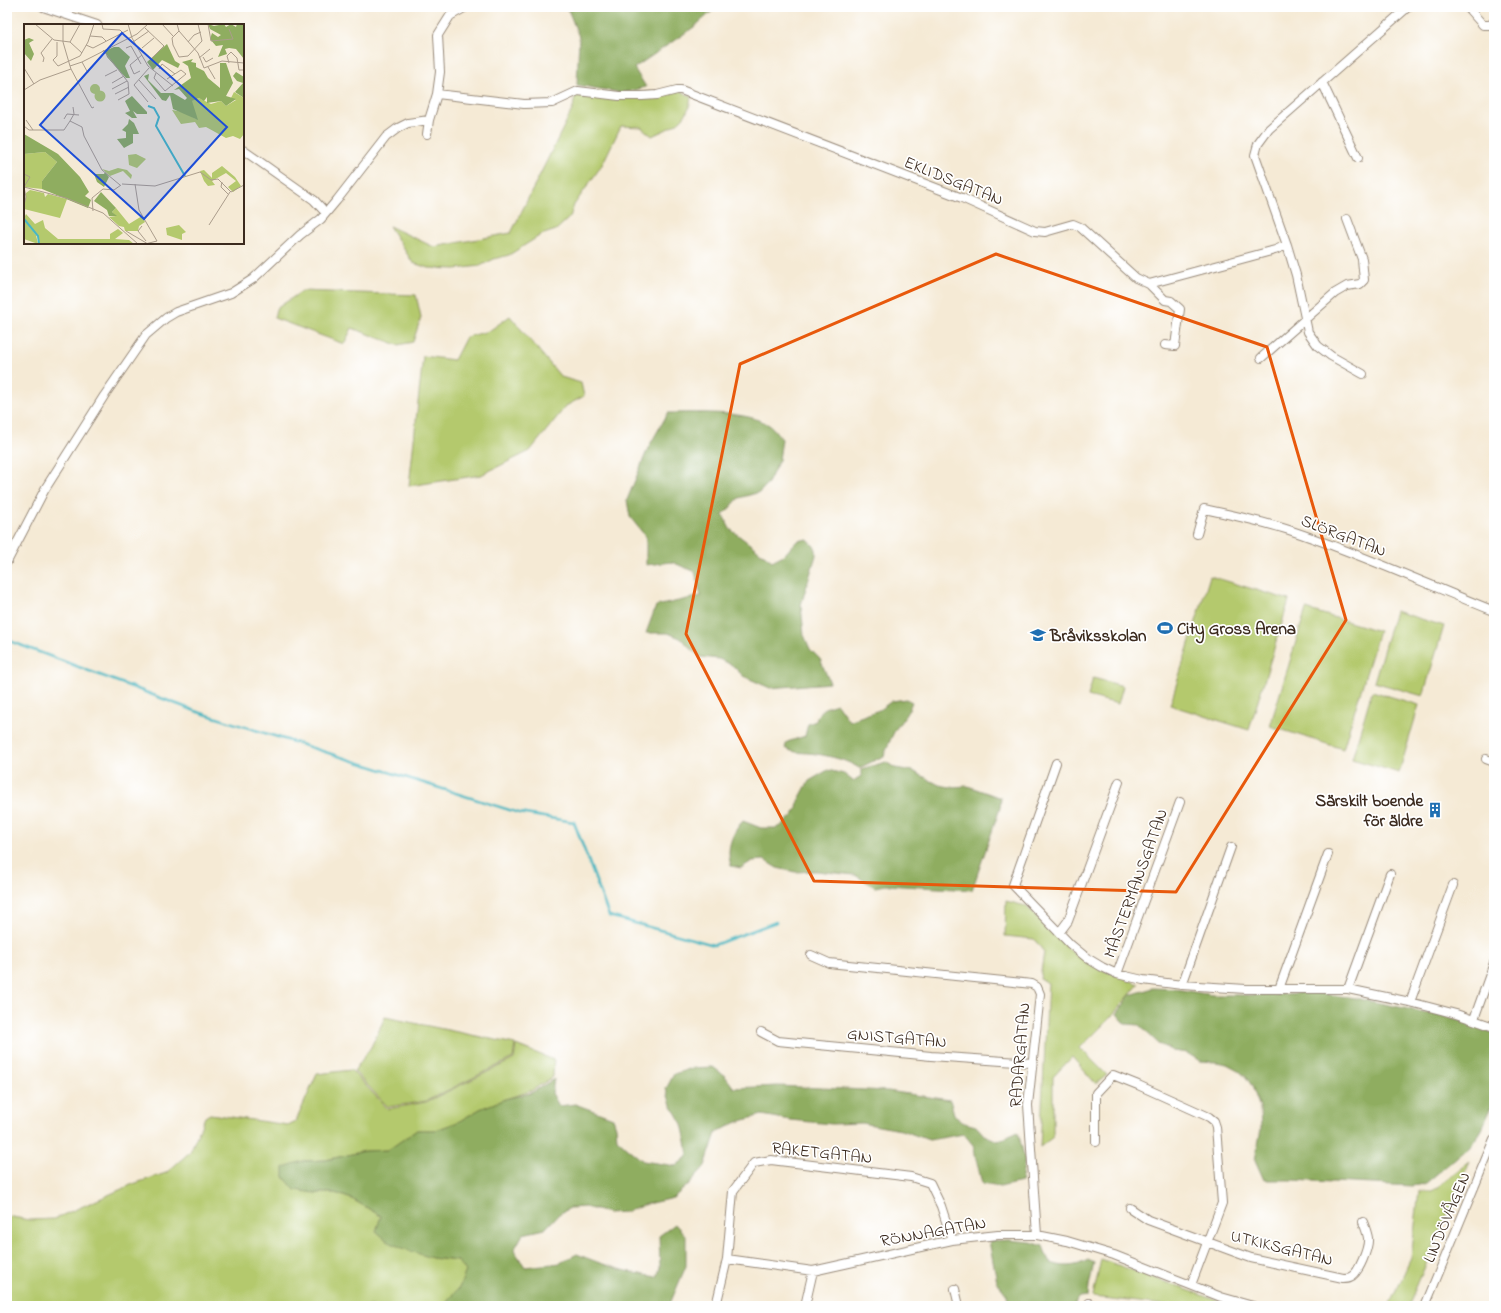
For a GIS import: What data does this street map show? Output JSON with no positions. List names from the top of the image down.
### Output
{
  "streets": {
    "street": [
      "EKLIDSGATAN",
      "SLÖRGATAN",
      "MÄSTERMANSGATAN",
      "GNISTGATAN",
      "RADARGATAN",
      "RAKETGATAN",
      "LINDÖVÄGEN",
      "RÖNNAGATAN",
      "UTKIKSGATAN"
    ]
  },
  "crossings": [
    ["GNISTGATAN", "RADARGATAN"],
    ["RADARGATAN", "RÖNNAGATAN"],
    ["RAKETGATAN", "RÖNNAGATAN"]
  ],
  "places": {
    "sports": ["City Gross Arena"],
    "school or university": ["Bråviksskolan"],
    "building": ["Särskilt boende för äldre"]
  }
}
